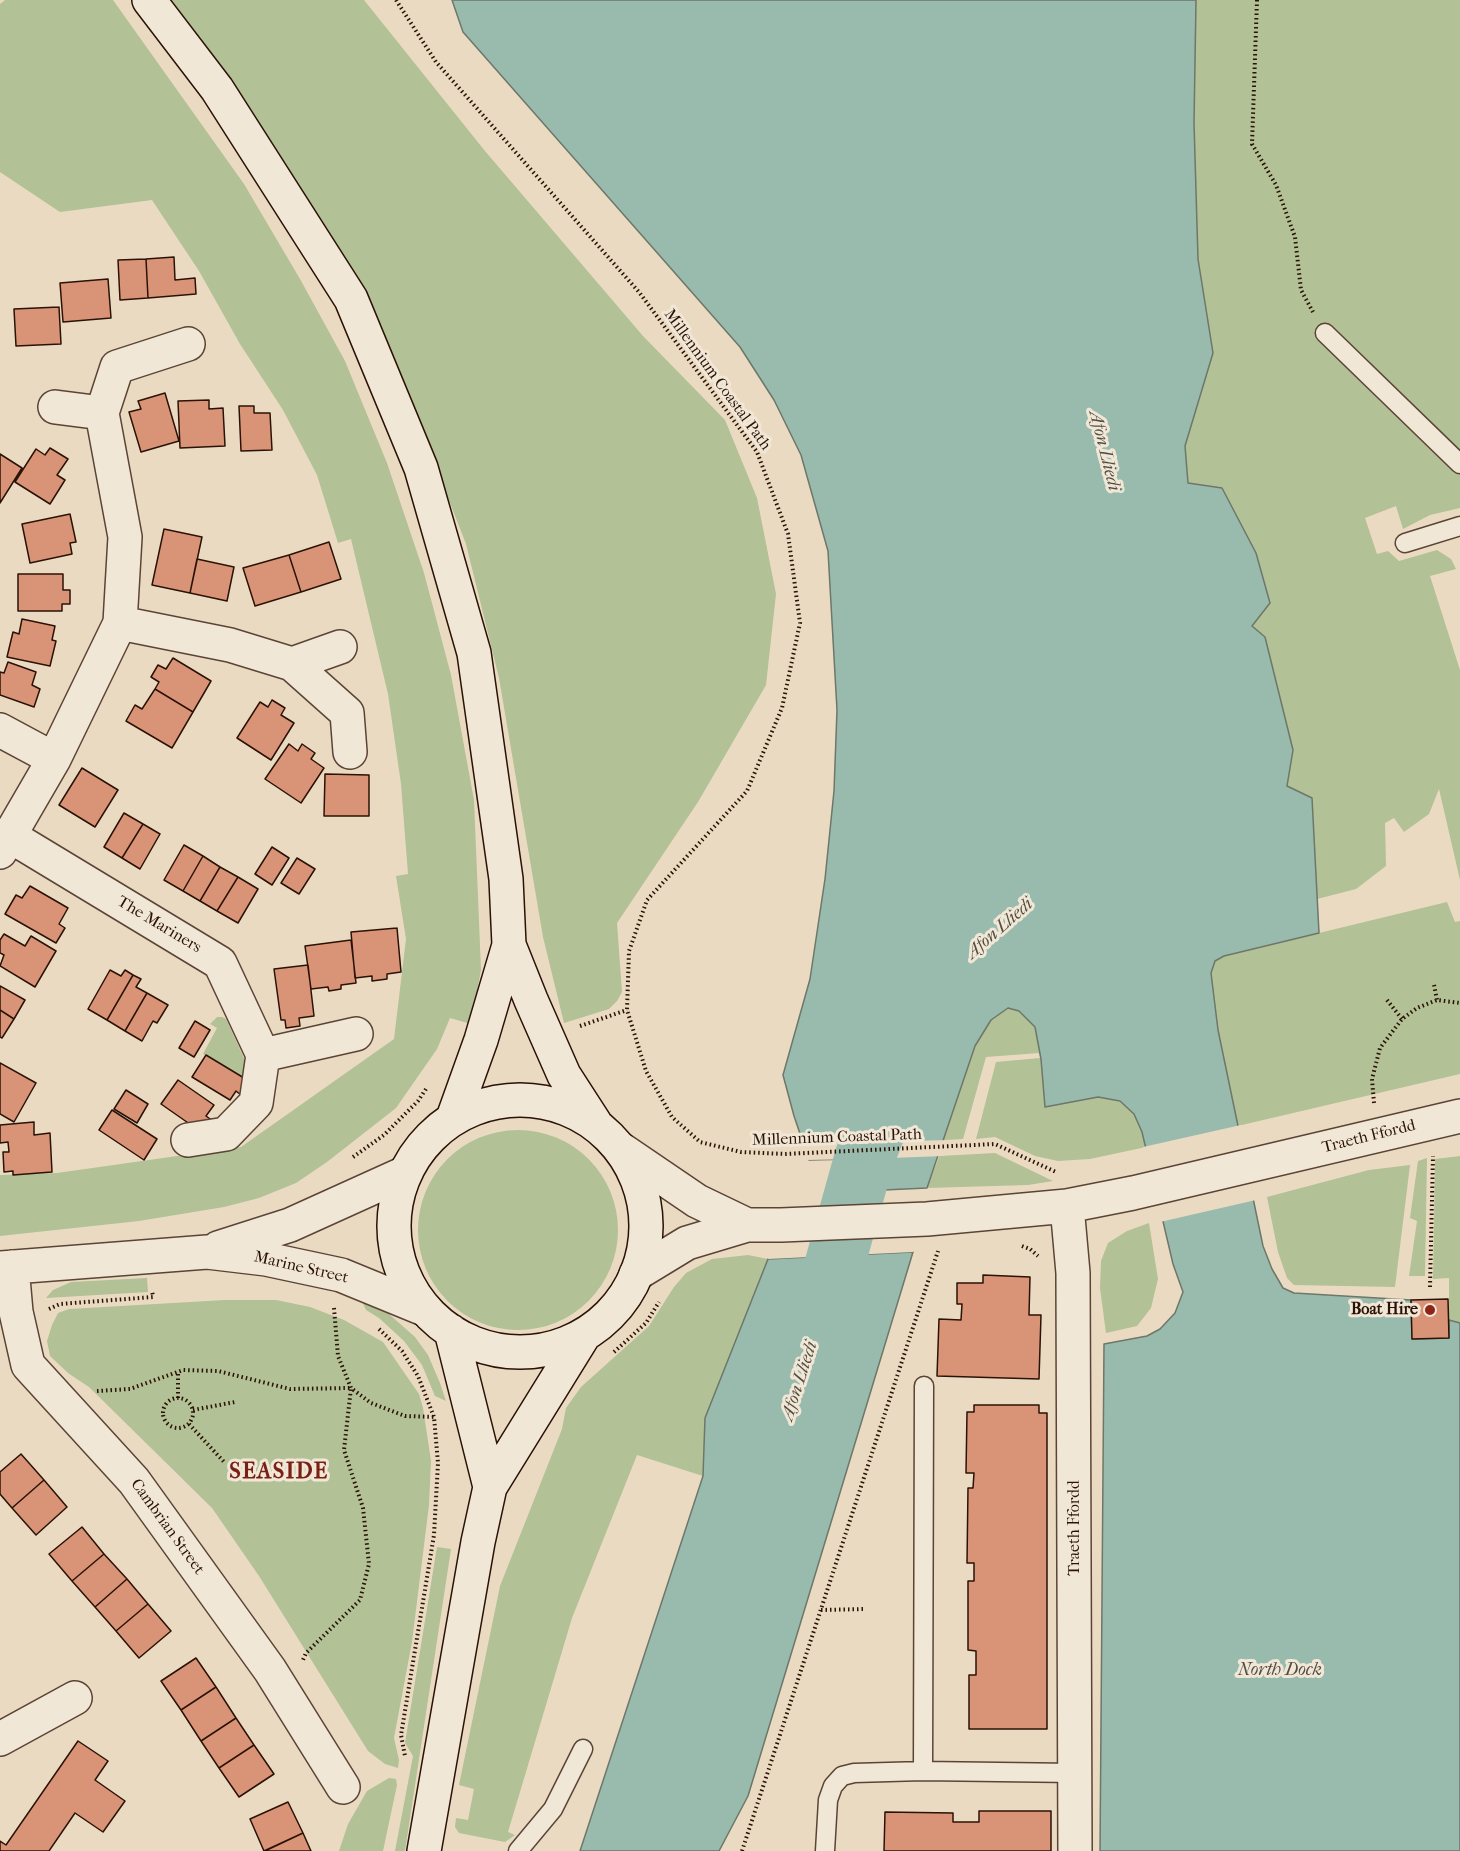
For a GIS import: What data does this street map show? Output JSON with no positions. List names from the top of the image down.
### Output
{
  "streets": {
    "street": [
      "The Mariners",
      "Traeth Ffordd",
      "Marine Street",
      "Cambrian Street"
    ],
    "path": ["Millennium Coastal Path"]
  },
  "crossings": [
    ["Millennium Coastal Path", "Traeth Ffordd"],
    ["Marine Street", "Cambrian Street"]
  ],
  "districts": ["SEASIDE"],
  "water": ["Afon Lliedi", "North Dock"],
  "places": ["Boat Hire"]
}
